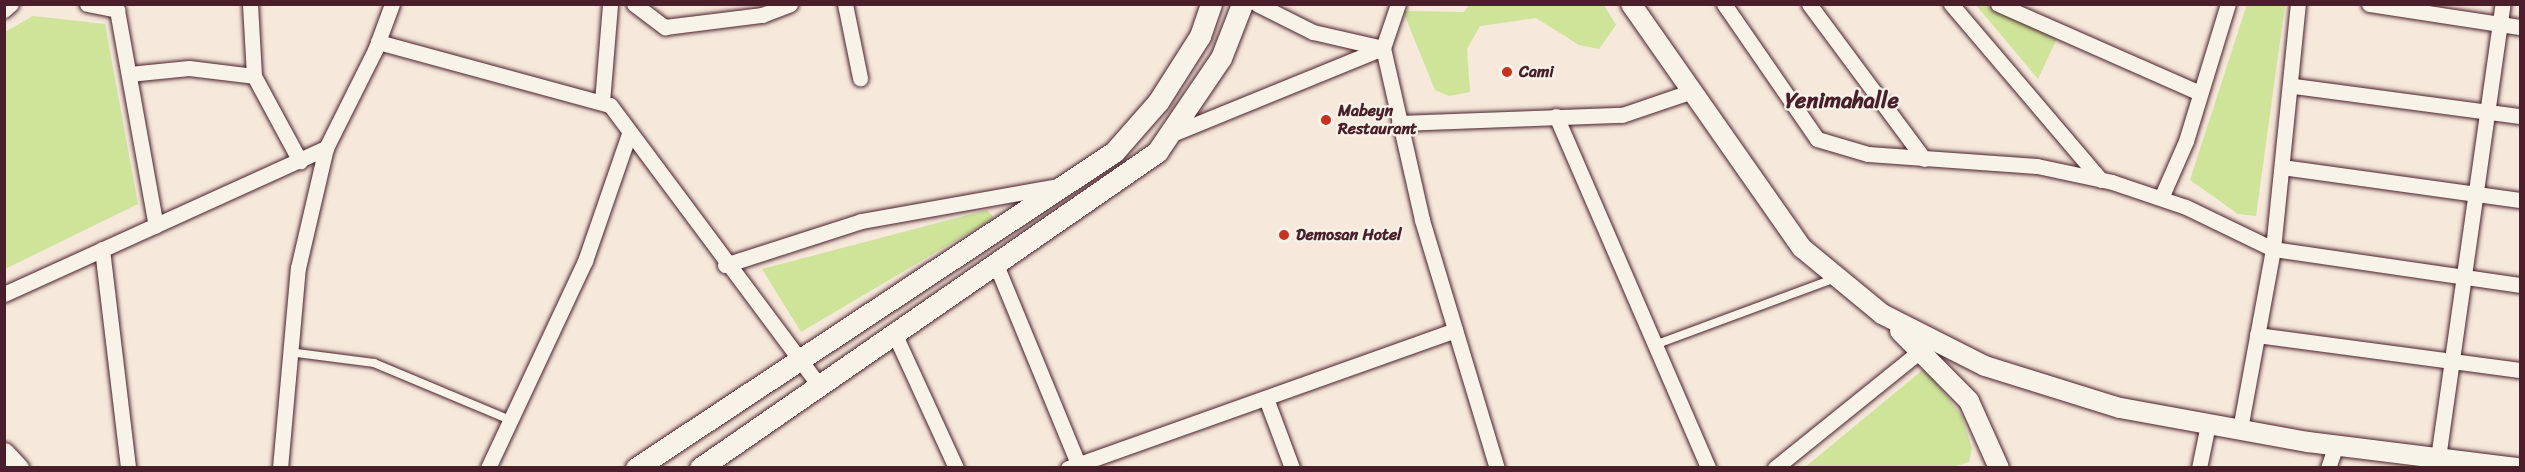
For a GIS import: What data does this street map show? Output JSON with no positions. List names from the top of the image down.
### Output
{
  "districts": ["Yenimahalle"],
  "places": ["Cami", "Mabeyn Restaurant", "Demosan Hotel"]
}
